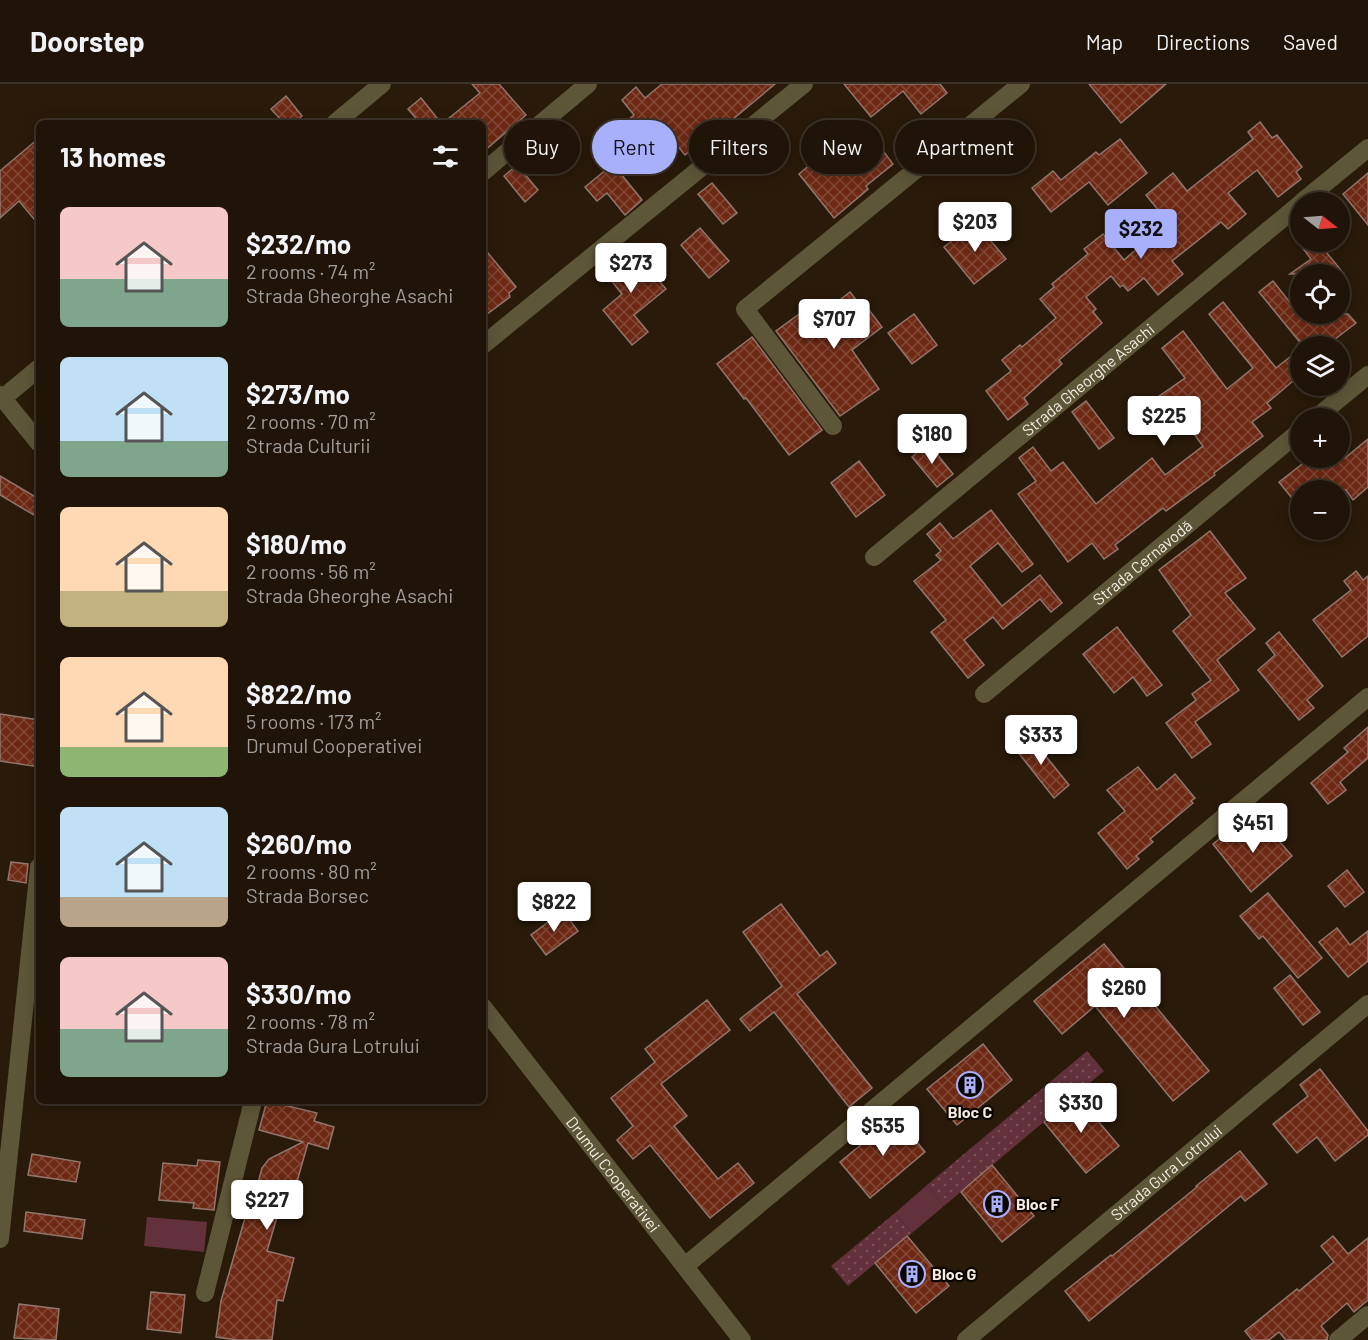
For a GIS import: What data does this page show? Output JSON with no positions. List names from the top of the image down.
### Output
{
  "streets": {
    "street": [
      "Strada Gheorghe Asachi",
      "Strada Cernavodă",
      "Strada Gura Lotrului",
      "Drumul Cooperativei"
    ]
  },
  "places": {
    "building": ["Bloc C", "Bloc F", "Bloc G"]
  },
  "north": "right",
  "page": {
    "header": "Doorstep",
    "nav": ["Map", "Directions", "Saved"],
    "chip": [
      "Buy",
      "Rent",
      "Filters",
      "New",
      "Apartment"
    ],
    "heading": "13 homes",
    "map_buttons": ["+", "−"],
    "list": [
      {
        "name": "$232/mo",
        "note": "2 rooms · 74 m² · Strada Gheorghe Asachi"
      },
      {
        "name": "$273/mo",
        "note": "2 rooms · 70 m² · Strada Culturii"
      },
      {
        "name": "$180/mo",
        "note": "2 rooms · 56 m² · Strada Gheorghe Asachi"
      },
      {
        "name": "$822/mo",
        "note": "5 rooms · 173 m² · Drumul Cooperativei"
      },
      {
        "name": "$260/mo",
        "note": "2 rooms · 80 m² · Strada Borsec"
      },
      {
        "name": "$330/mo",
        "note": "2 rooms · 78 m² · Strada Gura Lotrului"
      }
    ],
    "price": [
      "$203",
      "$232",
      "$273",
      "$707",
      "$225",
      "$180",
      "$333",
      "$451",
      "$822",
      "$260",
      "$330",
      "$535",
      "$227"
    ]
  }
}
